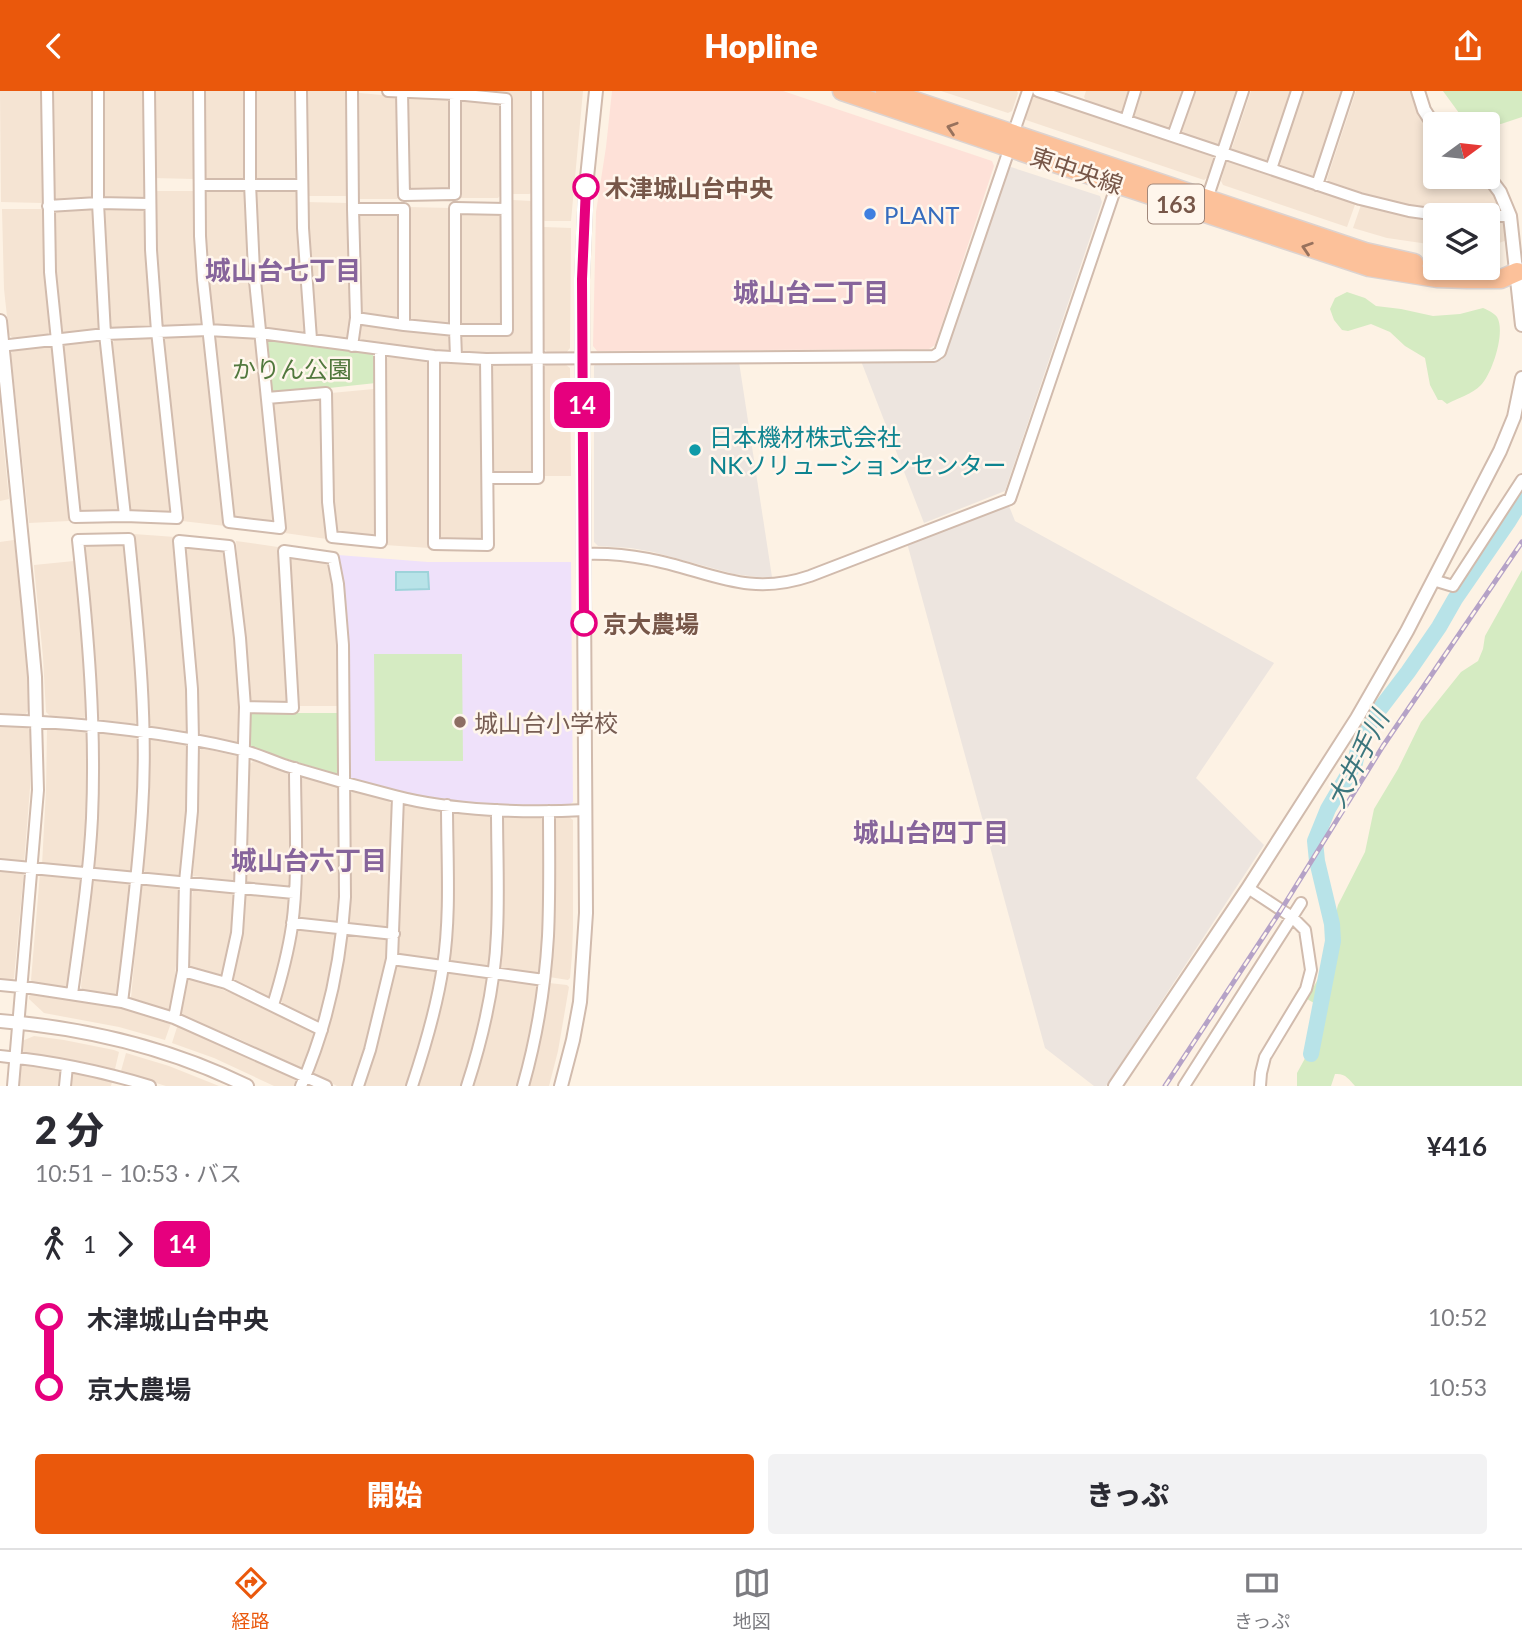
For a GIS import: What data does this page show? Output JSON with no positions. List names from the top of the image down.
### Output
{
  "streets": {
    "highway": ["東中央線", "163"]
  },
  "districts": [
    "城山台七丁目",
    "城山台二丁目",
    "城山台四丁目",
    "城山台六丁目"
  ],
  "water": ["大井手川"],
  "parks": ["かりん公園"],
  "places": [
    "木津城山台中央",
    "PLANT",
    "日本機材株式会社 NKソリューションセンター",
    "京大農場",
    "城山台小学校"
  ],
  "lines": ["bus line 14"],
  "north": "right",
  "page": {
    "header": "Hopline",
    "on_map": "14",
    "heading": ["2 分", "10:51 – 10:53 · バス", "¥416"],
    "legs": ["1", "14"],
    "list": [
      {
        "name": "木津城山台中央",
        "value": "10:52"
      },
      {
        "name": "京大農場",
        "value": "10:53"
      }
    ],
    "buttons": ["開始", "きっぷ"],
    "tabs": ["経路", "地図", "きっぷ"]
  }
}
